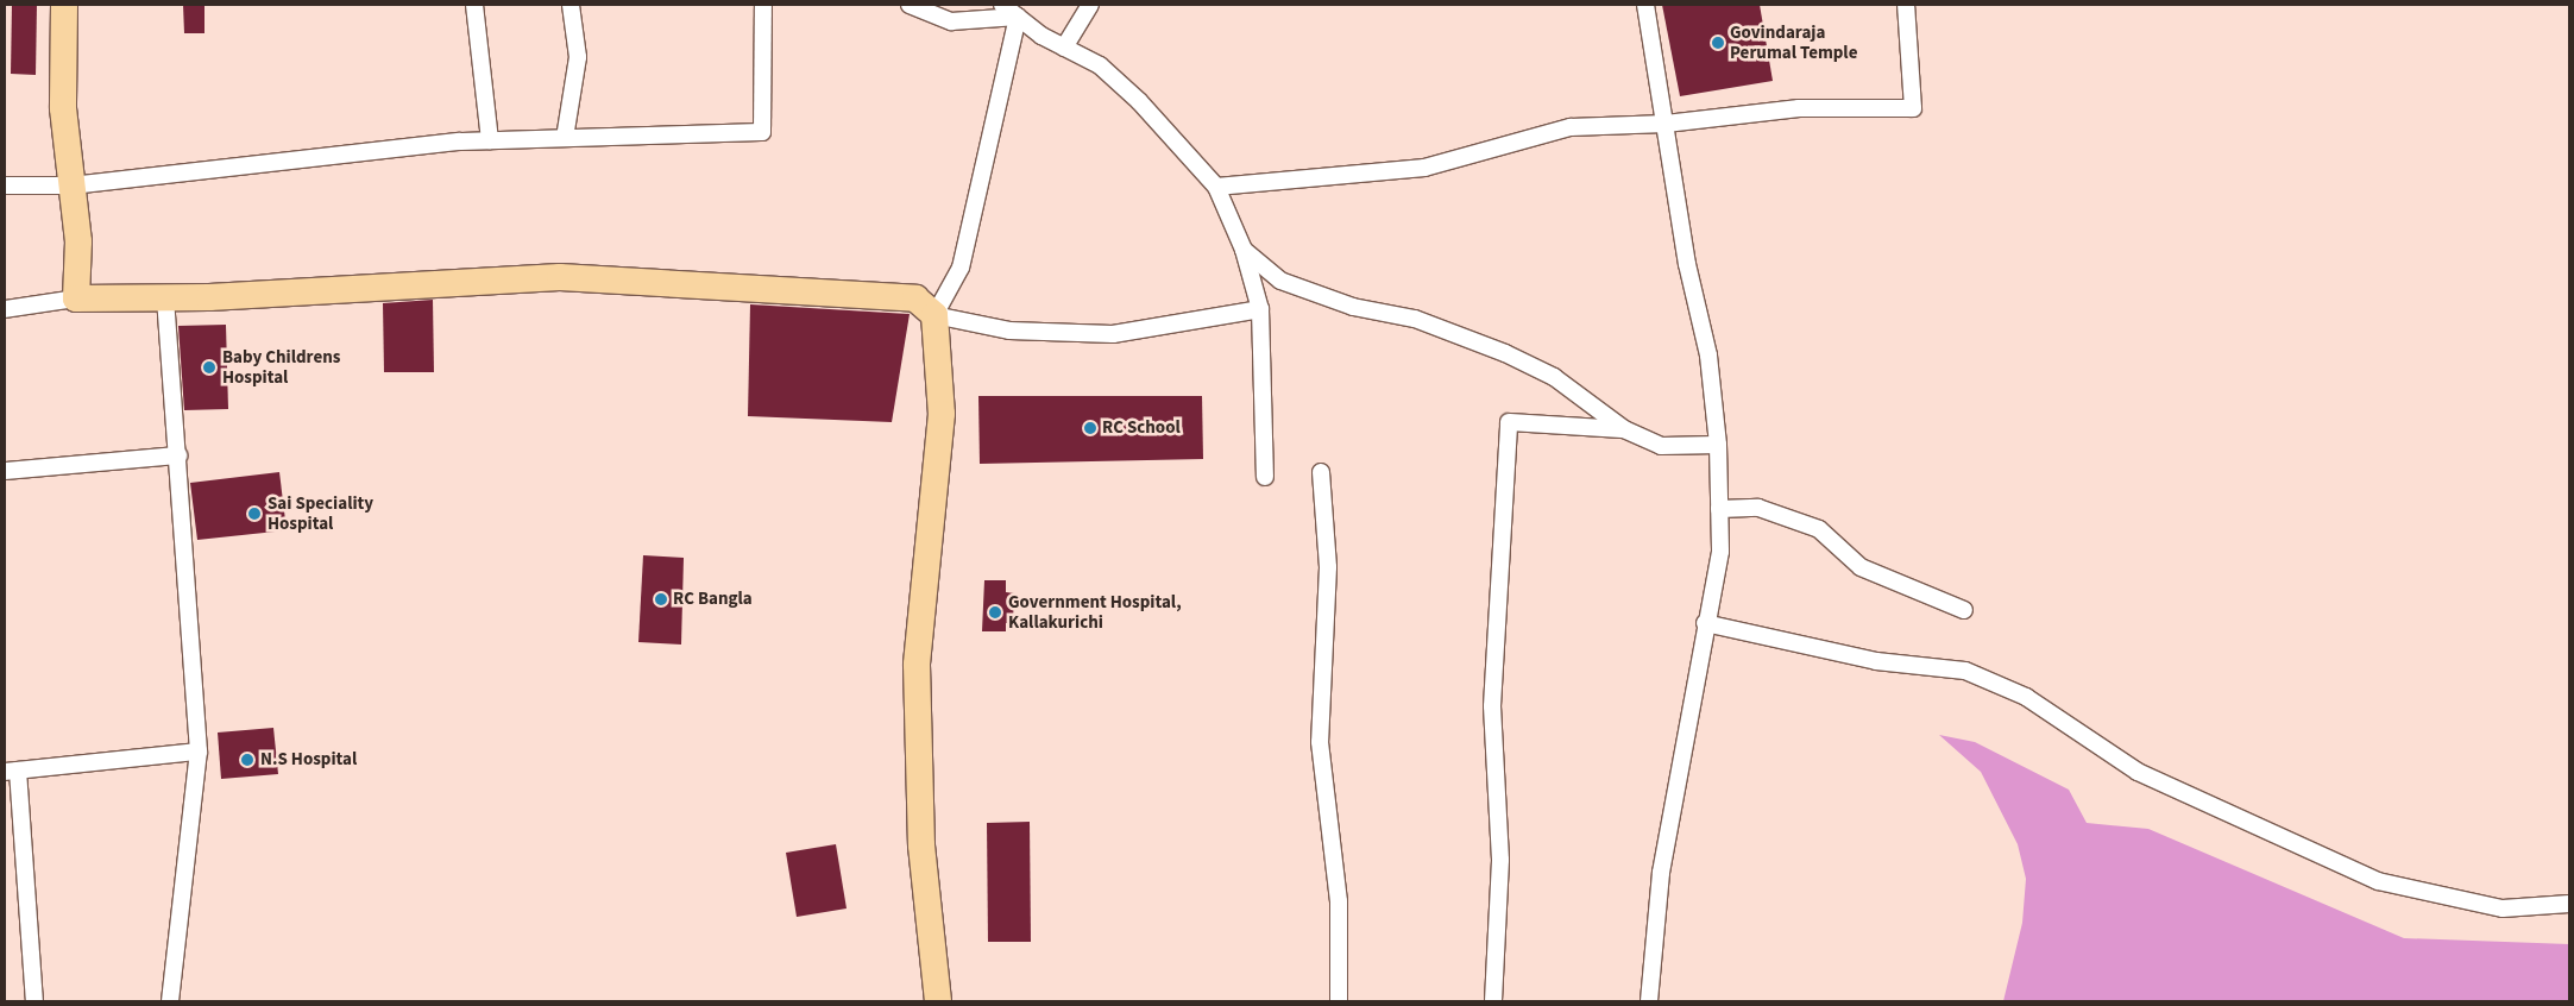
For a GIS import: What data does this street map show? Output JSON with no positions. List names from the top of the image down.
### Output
{
  "places": [
    "Govindaraja Perumal Temple",
    "Baby Childrens Hospital",
    "RC School",
    "Sai Speciality Hospital",
    "RC Bangla",
    "Government Hospital, Kallakurichi",
    "N.S Hospital"
  ]
}
